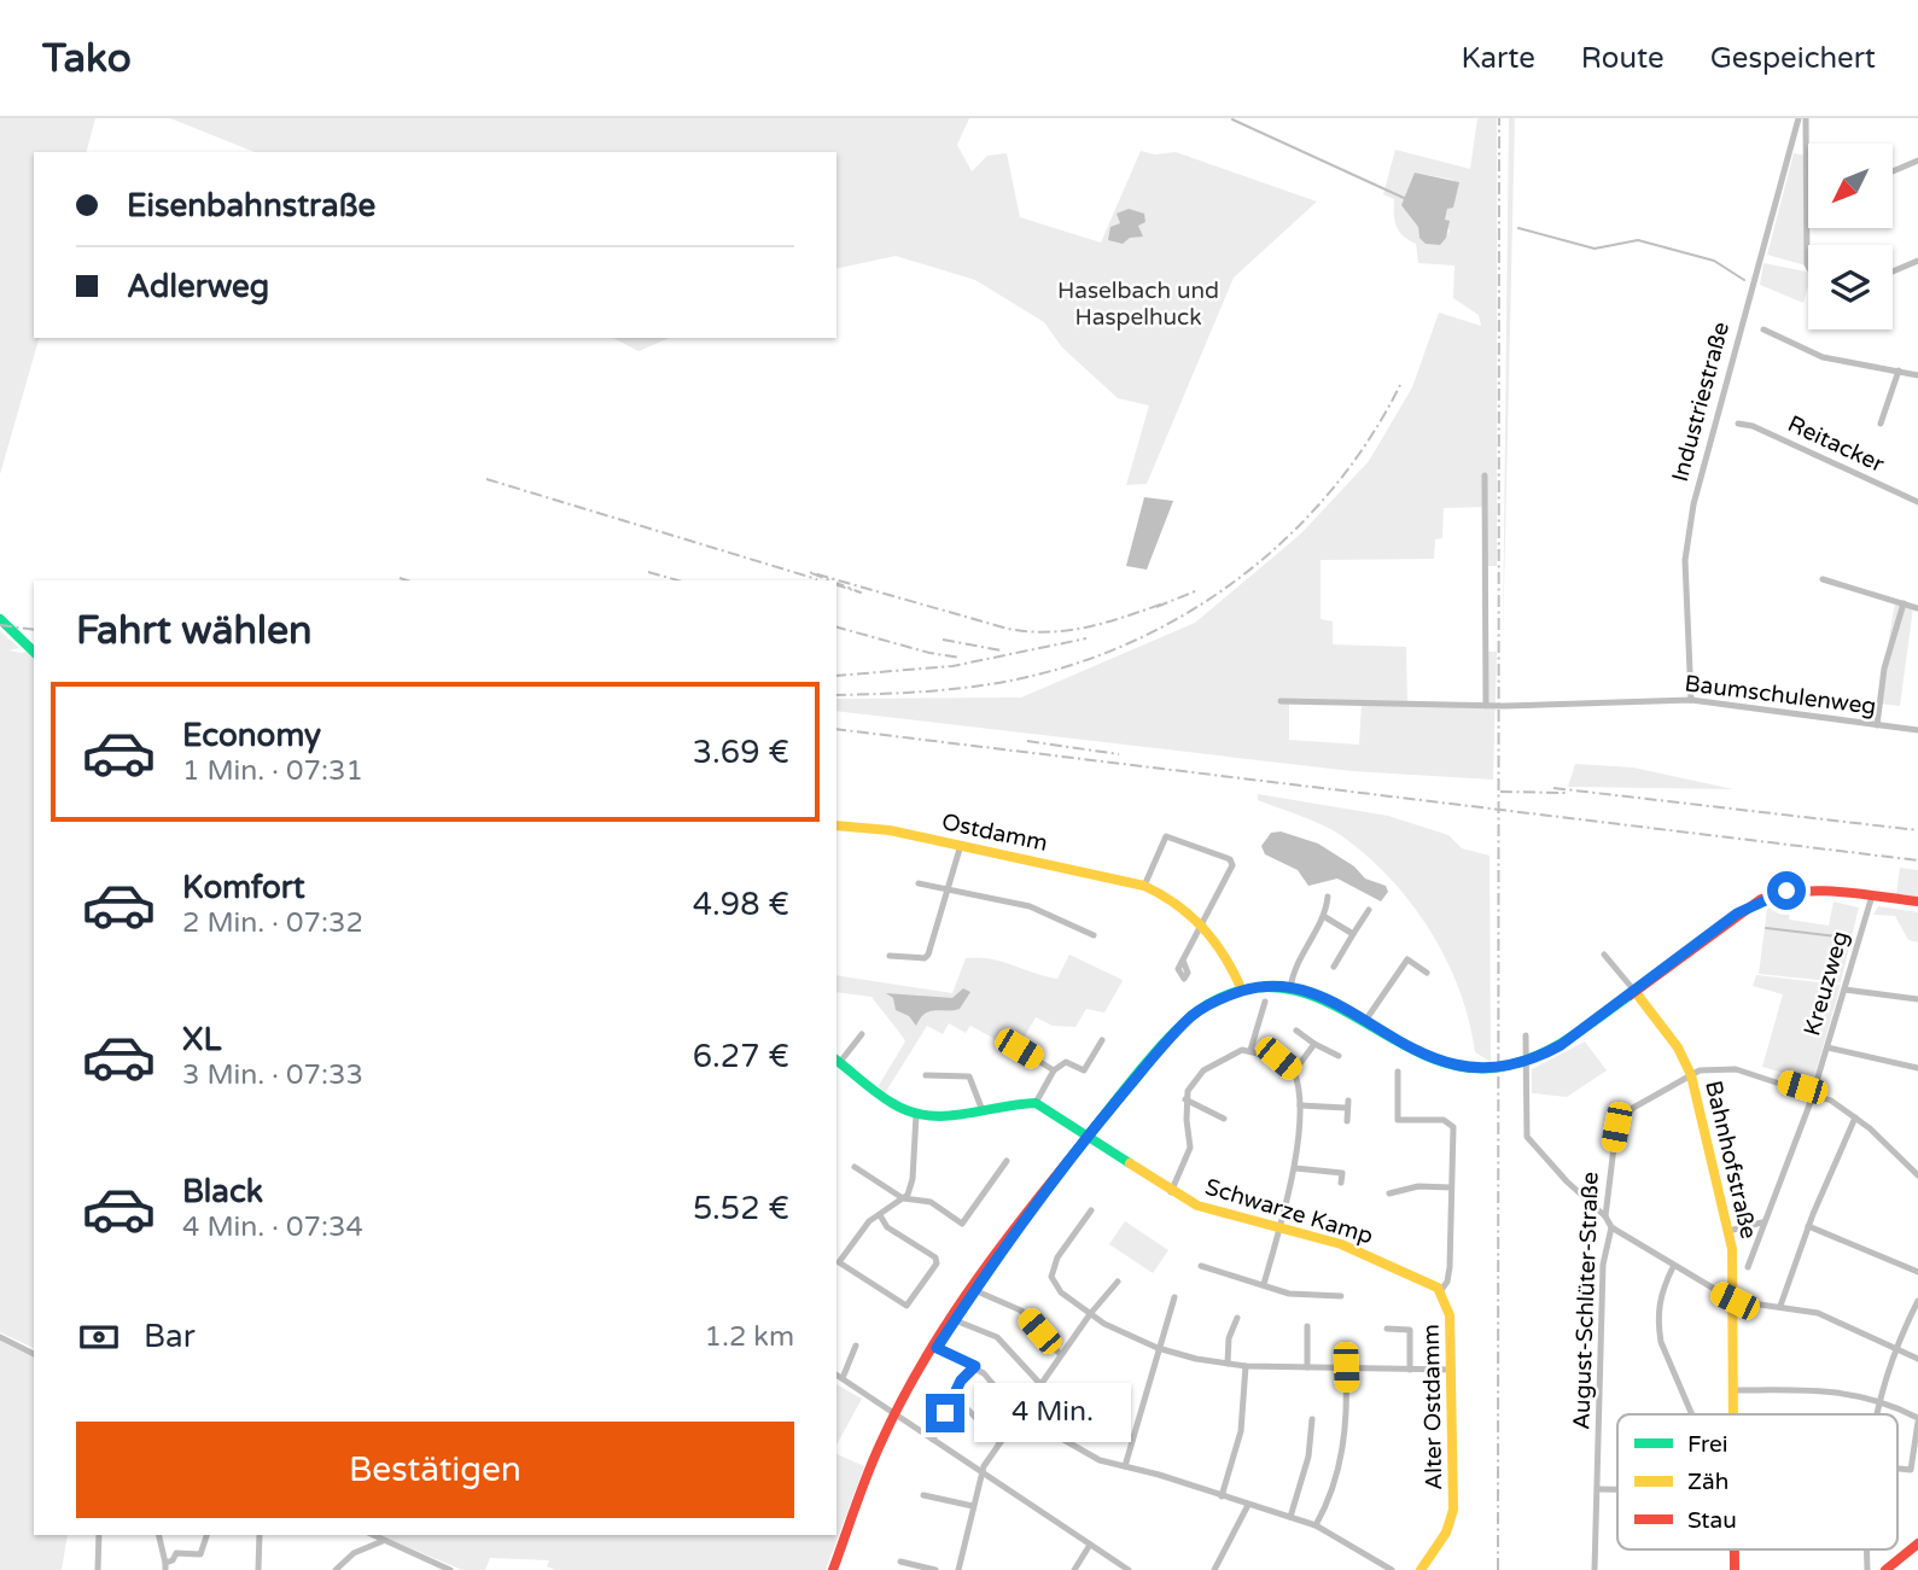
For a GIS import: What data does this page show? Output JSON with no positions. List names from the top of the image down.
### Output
{
  "streets": {
    "street": [
      "Industriestraße",
      "Reitacker",
      "Baumschulenweg",
      "Ostdamm",
      "Kreuzweg",
      "Bahnhofstraße",
      "Schwarze Kamp",
      "August-Schlüter-Straße",
      "Alter Ostdamm"
    ]
  },
  "crossings": [
    ["Industriestraße", "Baumschulenweg"],
    ["Bahnhofstraße", "August-Schlüter-Straße"],
    ["Schwarze Kamp", "Alter Ostdamm"]
  ],
  "parks": ["Haselbach und Haspelhuck"],
  "legend": ["Frei", "Zäh", "Stau"],
  "north": "bottom left",
  "page": {
    "header": "Tako",
    "nav": ["Karte", "Route", "Gespeichert"],
    "banner": ["Eisenbahnstraße", "Adlerweg"],
    "heading": "Fahrt wählen",
    "list": [
      {
        "name": "Economy",
        "note": "1 Min. · 07:31",
        "value": "3.69 €"
      },
      {
        "name": "Komfort",
        "note": "2 Min. · 07:32",
        "value": "4.98 €"
      },
      {
        "name": "XL",
        "note": "3 Min. · 07:33",
        "value": "6.27 €"
      },
      {
        "name": "Black",
        "note": "4 Min. · 07:34",
        "value": "5.52 €"
      }
    ],
    "pay": ["Bar", "1.2 km"],
    "bubble": "4 Min.",
    "buttons": "Bestätigen"
  }
}
